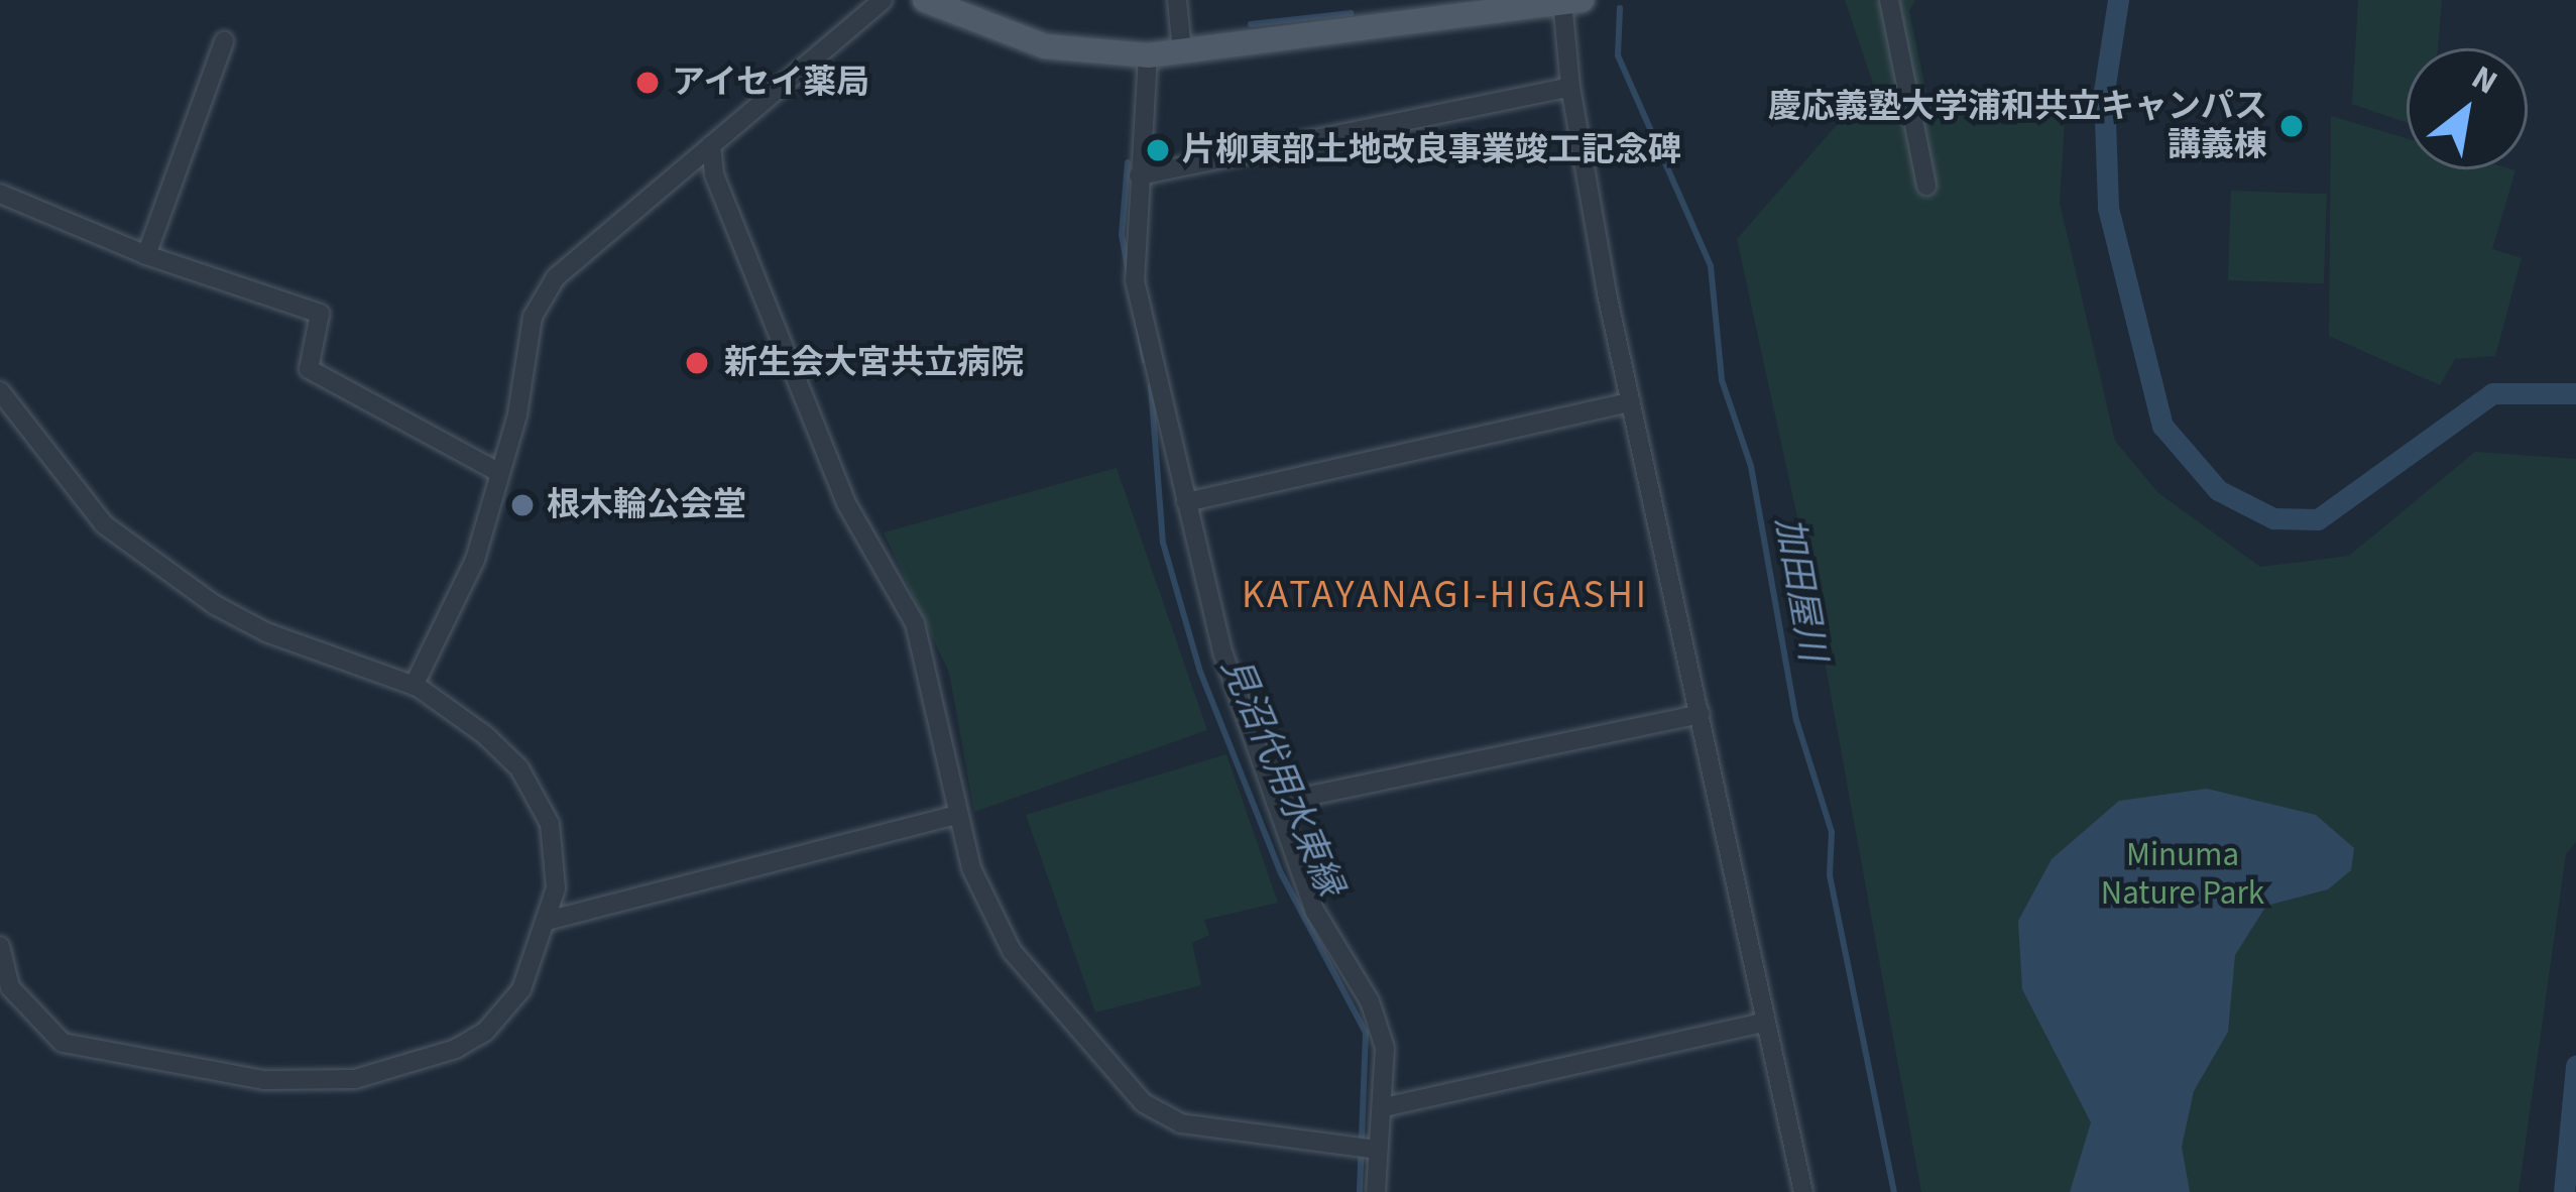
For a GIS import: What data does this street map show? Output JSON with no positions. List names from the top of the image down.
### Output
{
  "districts": ["KATAYANAGI-HIGASHI"],
  "water": ["加田屋川", "見沼代用水東縁"],
  "parks": ["Minuma Nature Park"],
  "places": [
    "アイセイ薬局",
    "慶応義塾大学浦和共立キャンパス 講義棟",
    "片柳東部土地改良事業竣工記念碑",
    "新生会大宮共立病院",
    "根木輪公会堂"
  ],
  "north": "top right"
}
